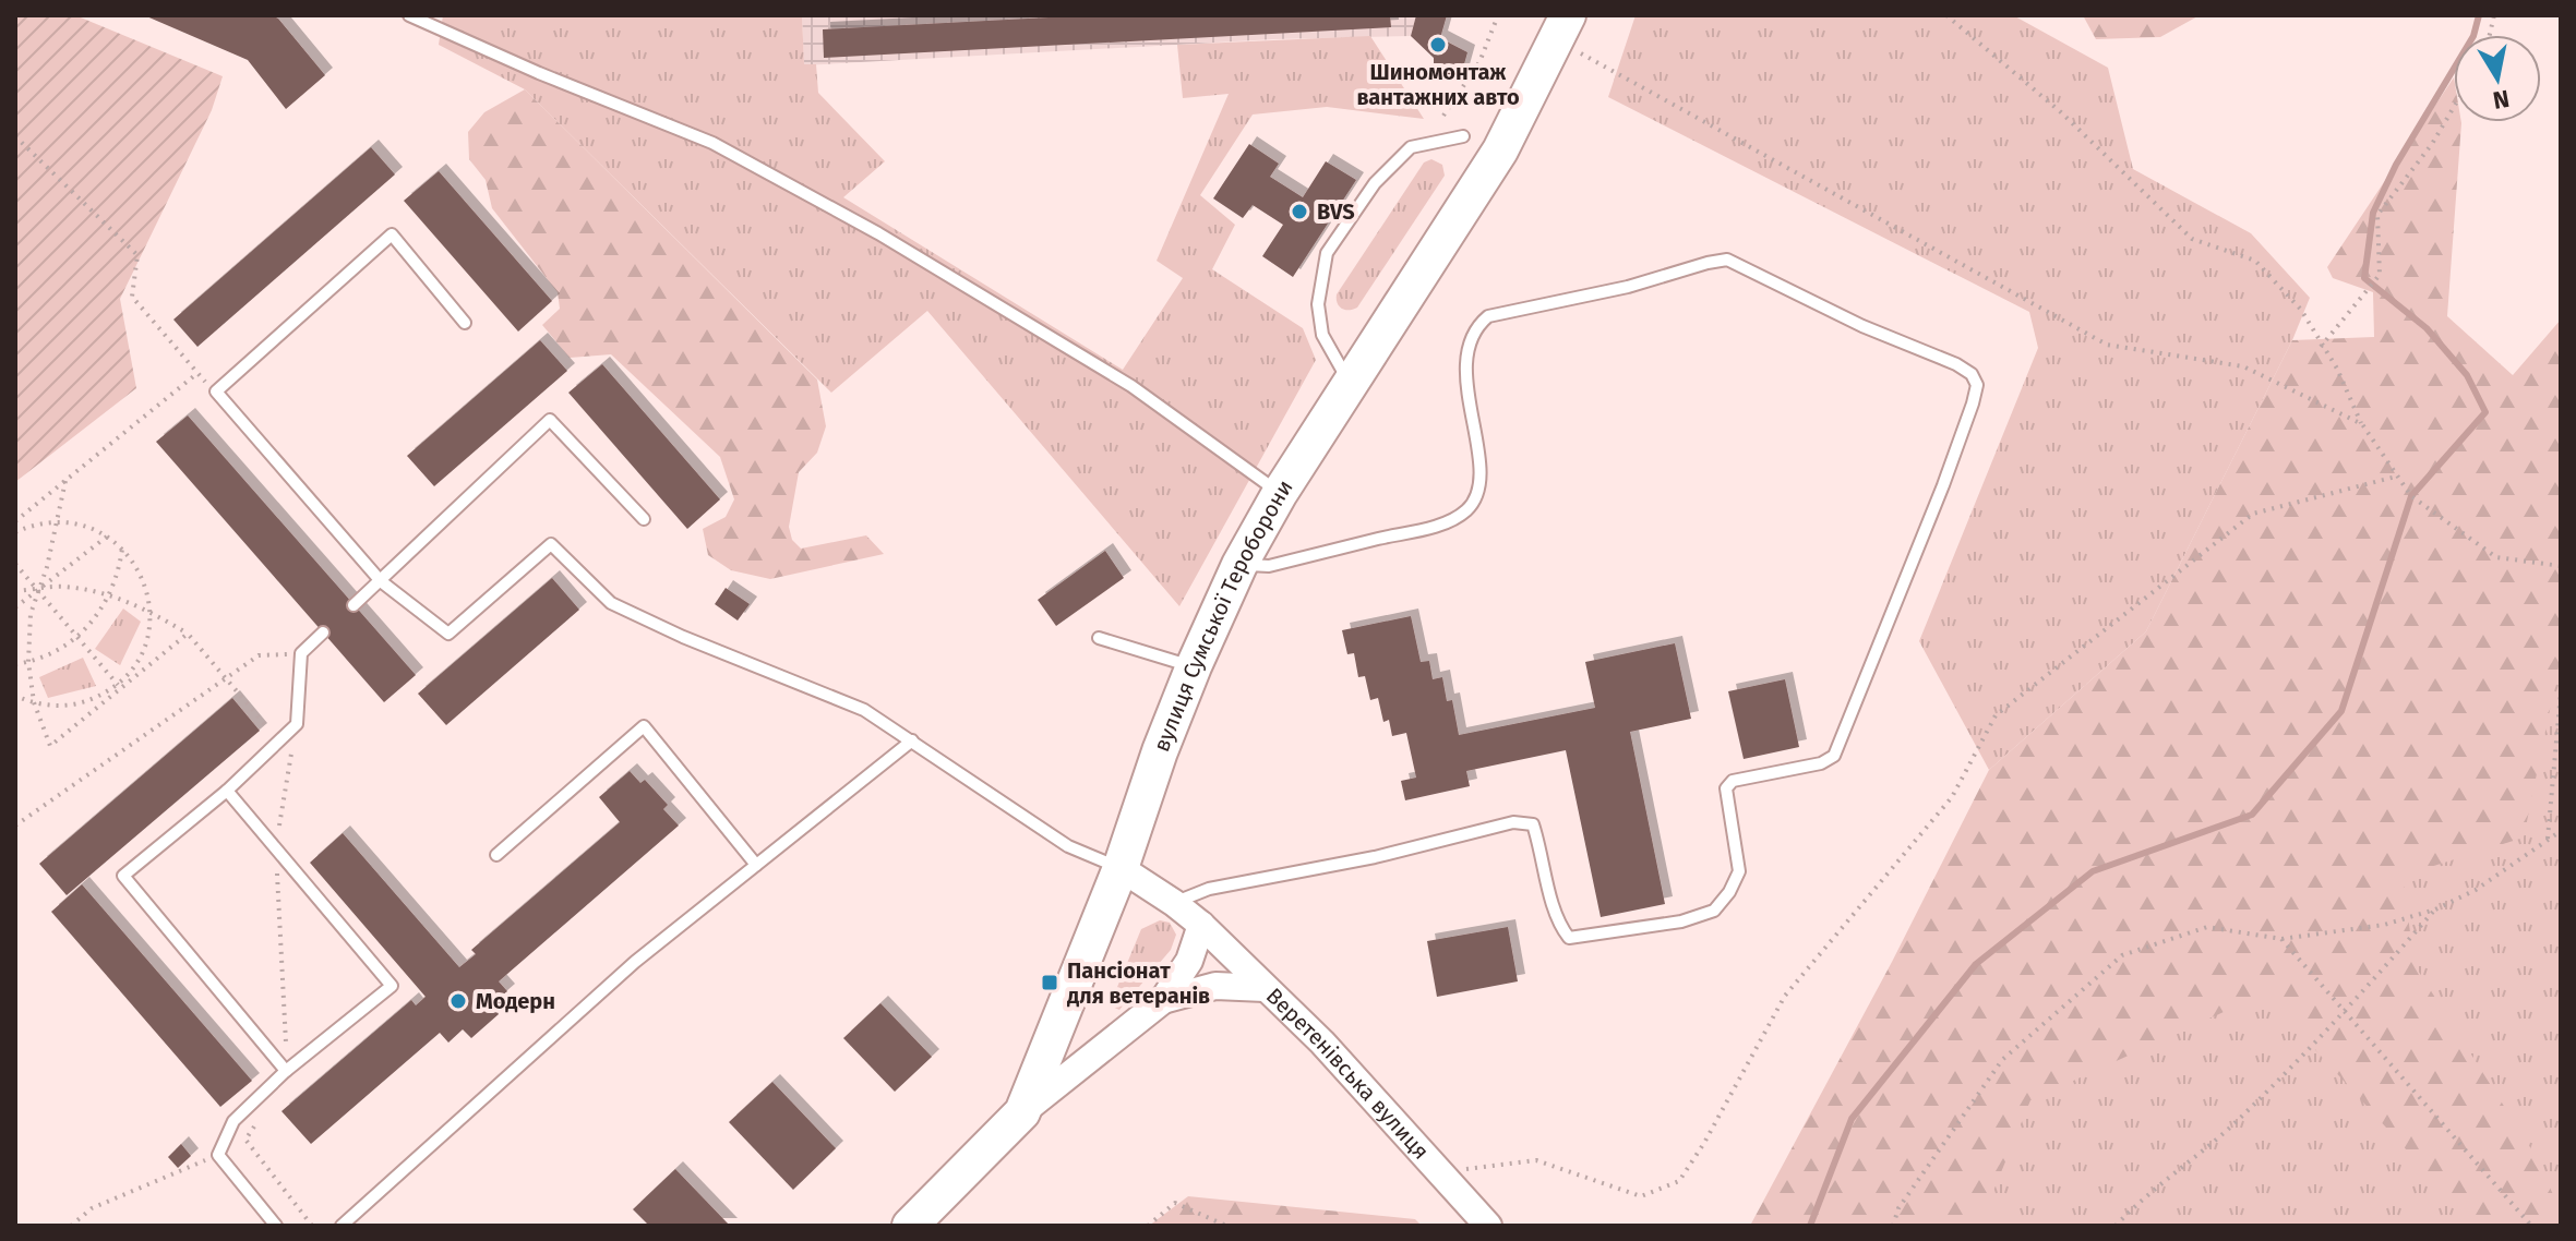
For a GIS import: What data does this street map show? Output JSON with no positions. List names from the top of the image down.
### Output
{
  "streets": {
    "main road": ["вулиця Сумської Тероборони"],
    "street": ["Веретенівська вулиця"]
  },
  "crossings": [
    ["вулиця Сумської Тероборони", "Веретенівська вулиця"]
  ],
  "places": {
    "other": ["Шиномонтаж вантажних авто", "BVS", "Модерн"],
    "transit": ["Пансіонат для ветеранів"]
  },
  "north": "bottom"
}
